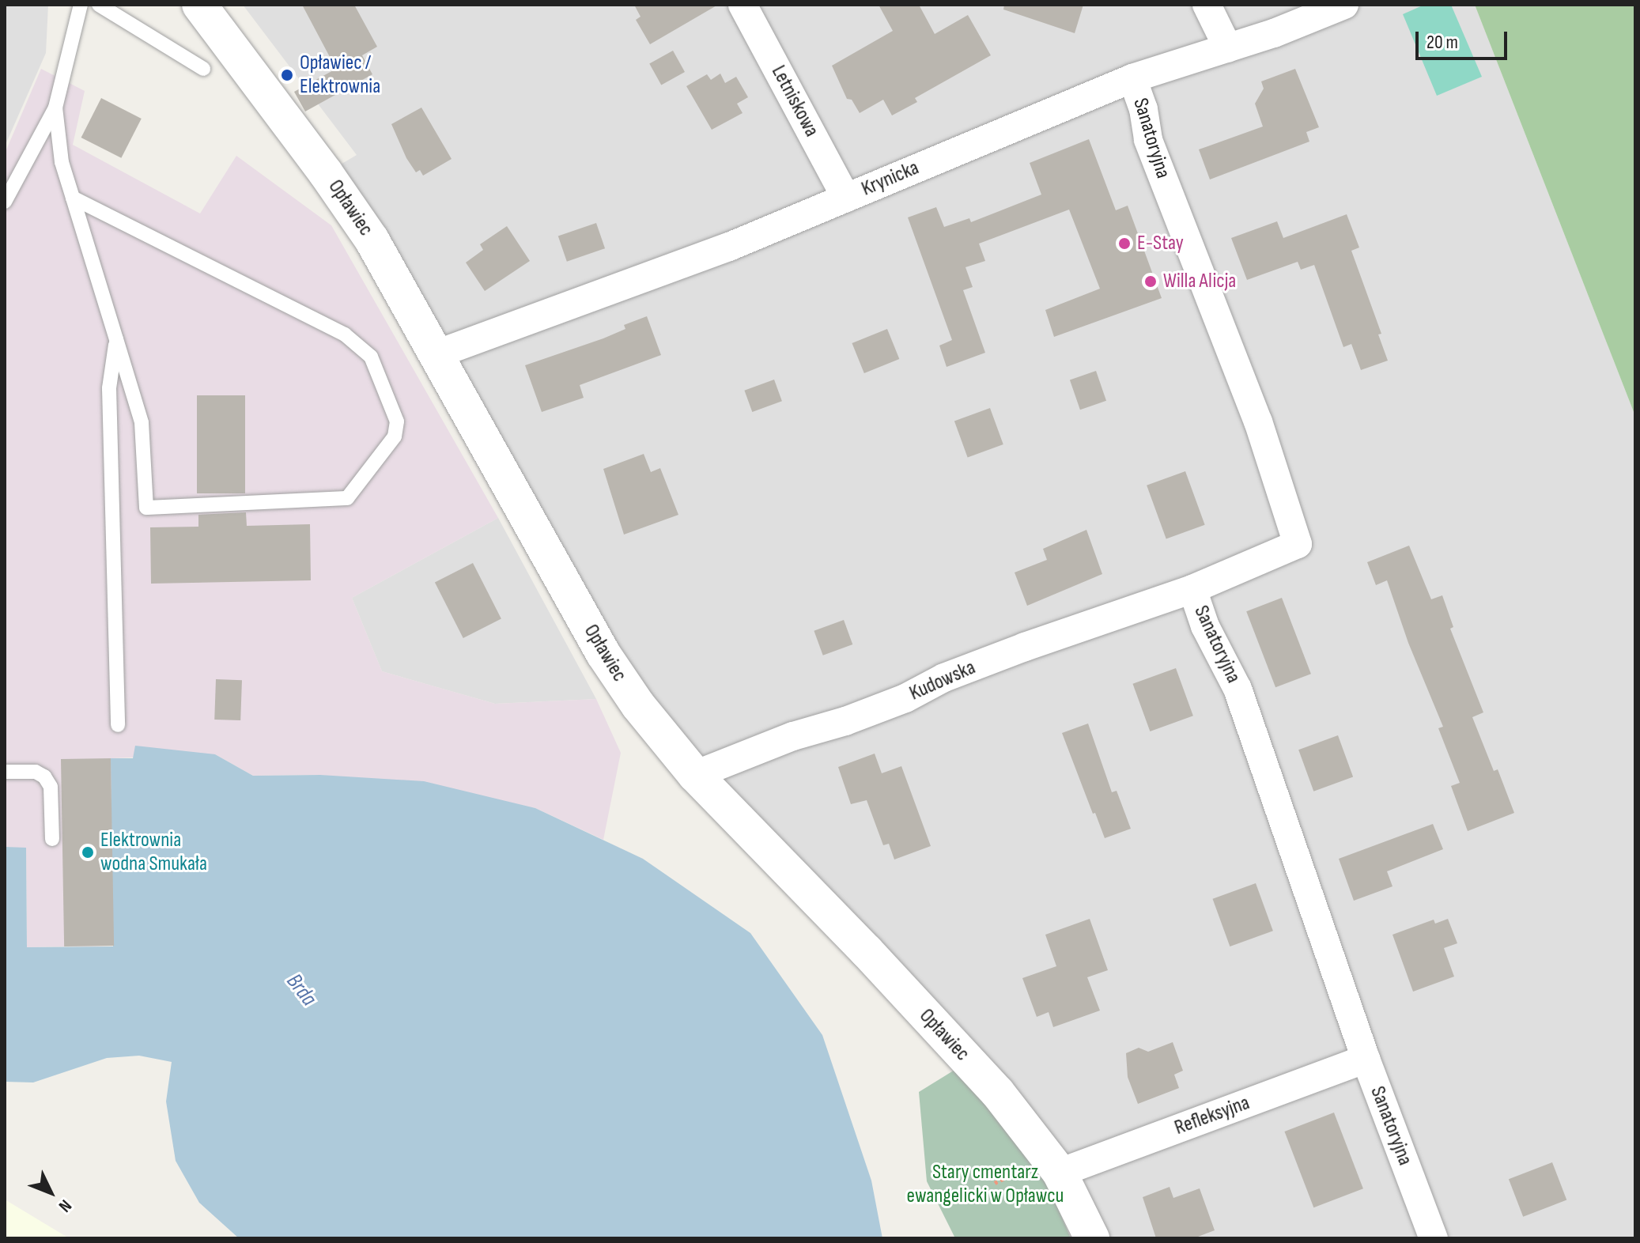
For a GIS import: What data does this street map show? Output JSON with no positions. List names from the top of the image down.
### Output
{
  "streets": {
    "street": [
      "Letniskowa",
      "Sanatoryjna",
      "Krynicka",
      "Opławiec",
      "Kudowska",
      "Refleksyjna"
    ]
  },
  "crossings": [
    ["Letniskowa", "Krynicka"],
    ["Sanatoryjna", "Krynicka"],
    ["Sanatoryjna", "Kudowska"],
    ["Sanatoryjna", "Refleksyjna"],
    ["Krynicka", "Opławiec"],
    ["Opławiec", "Kudowska"],
    ["Opławiec", "Refleksyjna"]
  ],
  "water": ["Brda"],
  "parks": ["Stary cmentarz ewangelicki w Opławcu"],
  "places": [
    "Opławiec / Elektrownia",
    "E-Stay",
    "Willa Alicja",
    "Elektrownia wodna Smukała"
  ],
  "scale_bar": "20 m",
  "north": "bottom right"
}
